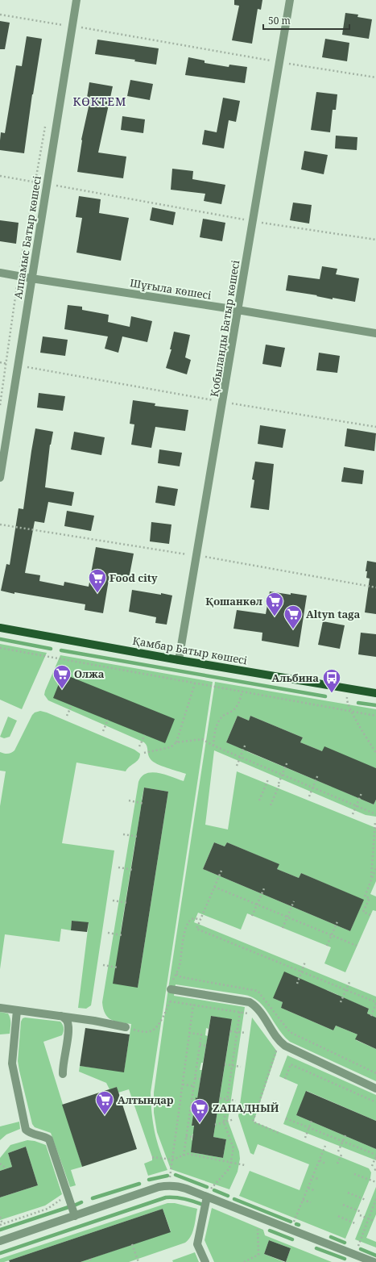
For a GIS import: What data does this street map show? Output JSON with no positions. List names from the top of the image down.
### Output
{
  "streets": {
    "main road": ["Қамбар Батыр көшесі"],
    "street": ["Алпамыс Батыр көшесі", "Шұғыла көшесі", "Қобыланды Батыр көшесі"]
  },
  "crossings": [
    ["Алпамыс Батыр көшесі", "Шұғыла көшесі"],
    ["Шұғыла көшесі", "Қобыланды Батыр көшесі"],
    ["Қобыланды Батыр көшесі", "Қамбар Батыр көшесі"]
  ],
  "districts": ["КӨКТЕМ"],
  "places": {
    "supermarket": [
      "Food city",
      "Қошанкөл",
      "Altyn taga",
      "Олжа",
      "Алтындар",
      "ZАПАДНЫЙ"
    ],
    "bus stop": ["Альбина"]
  },
  "scale_bar": "50 m"
}
